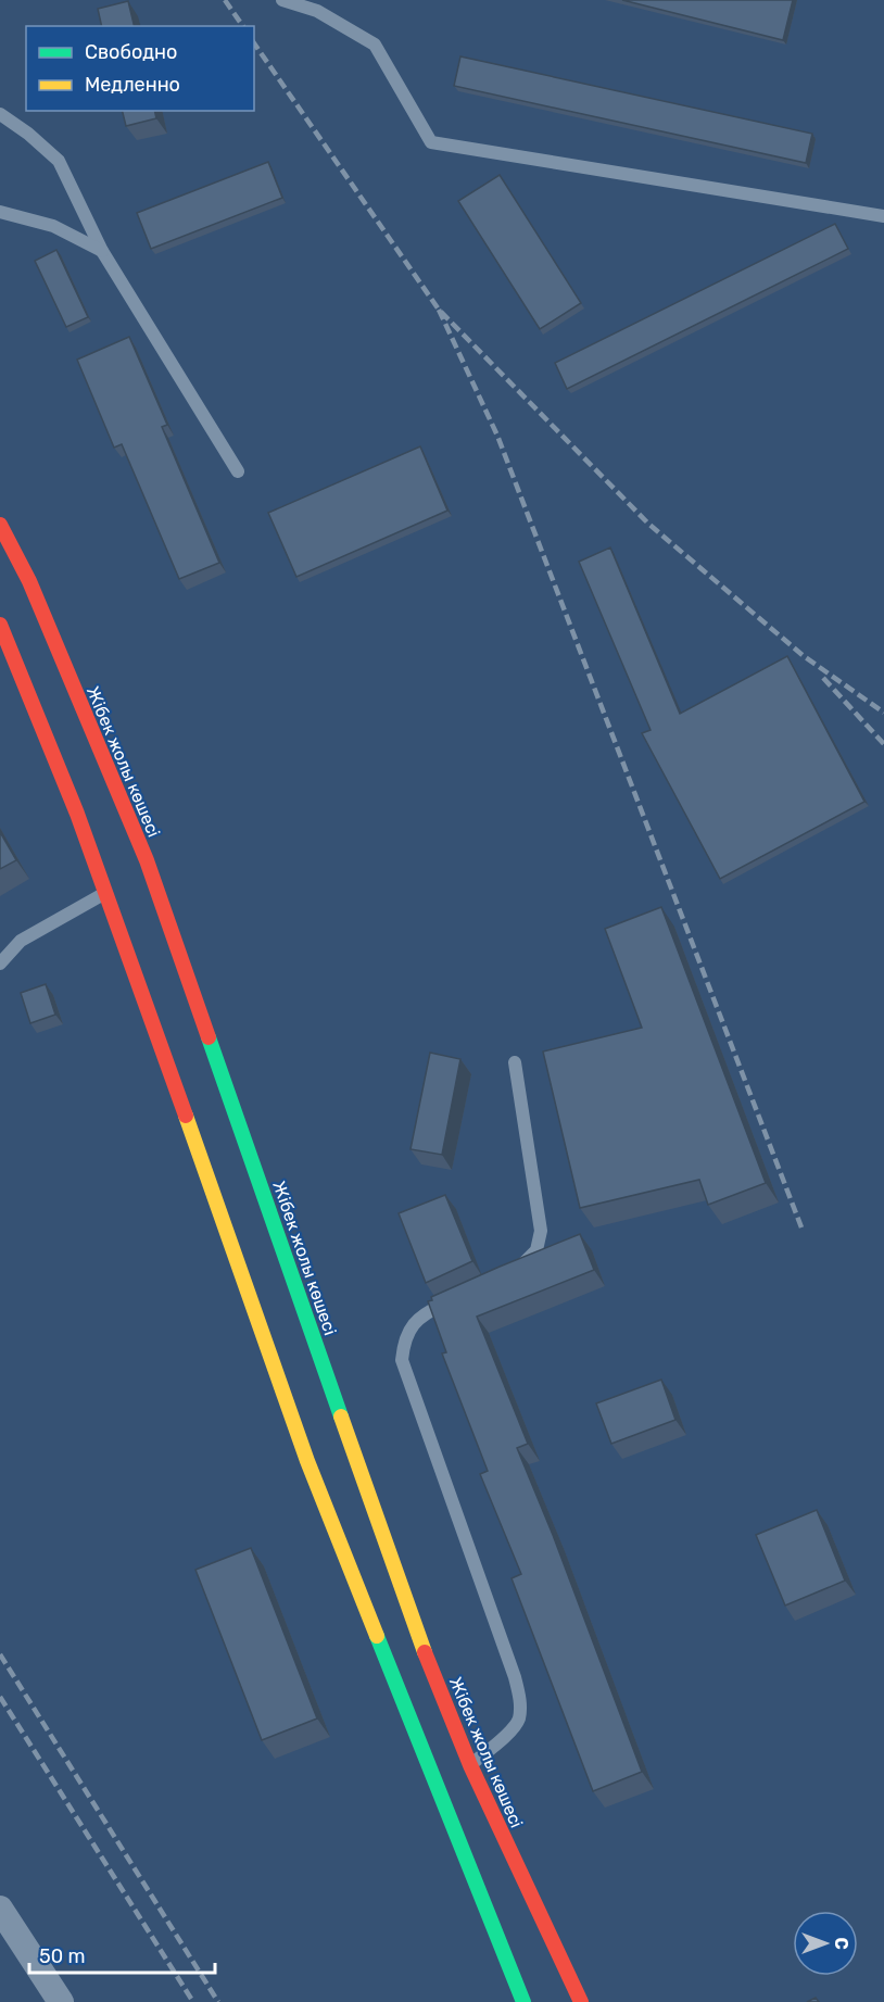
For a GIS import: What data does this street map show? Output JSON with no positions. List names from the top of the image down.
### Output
{
  "streets": {
    "main road": ["Жібек жолы көшесі"]
  },
  "legend": ["Свободно", "Медленно"],
  "scale_bar": "50 m",
  "north": "right"
}
